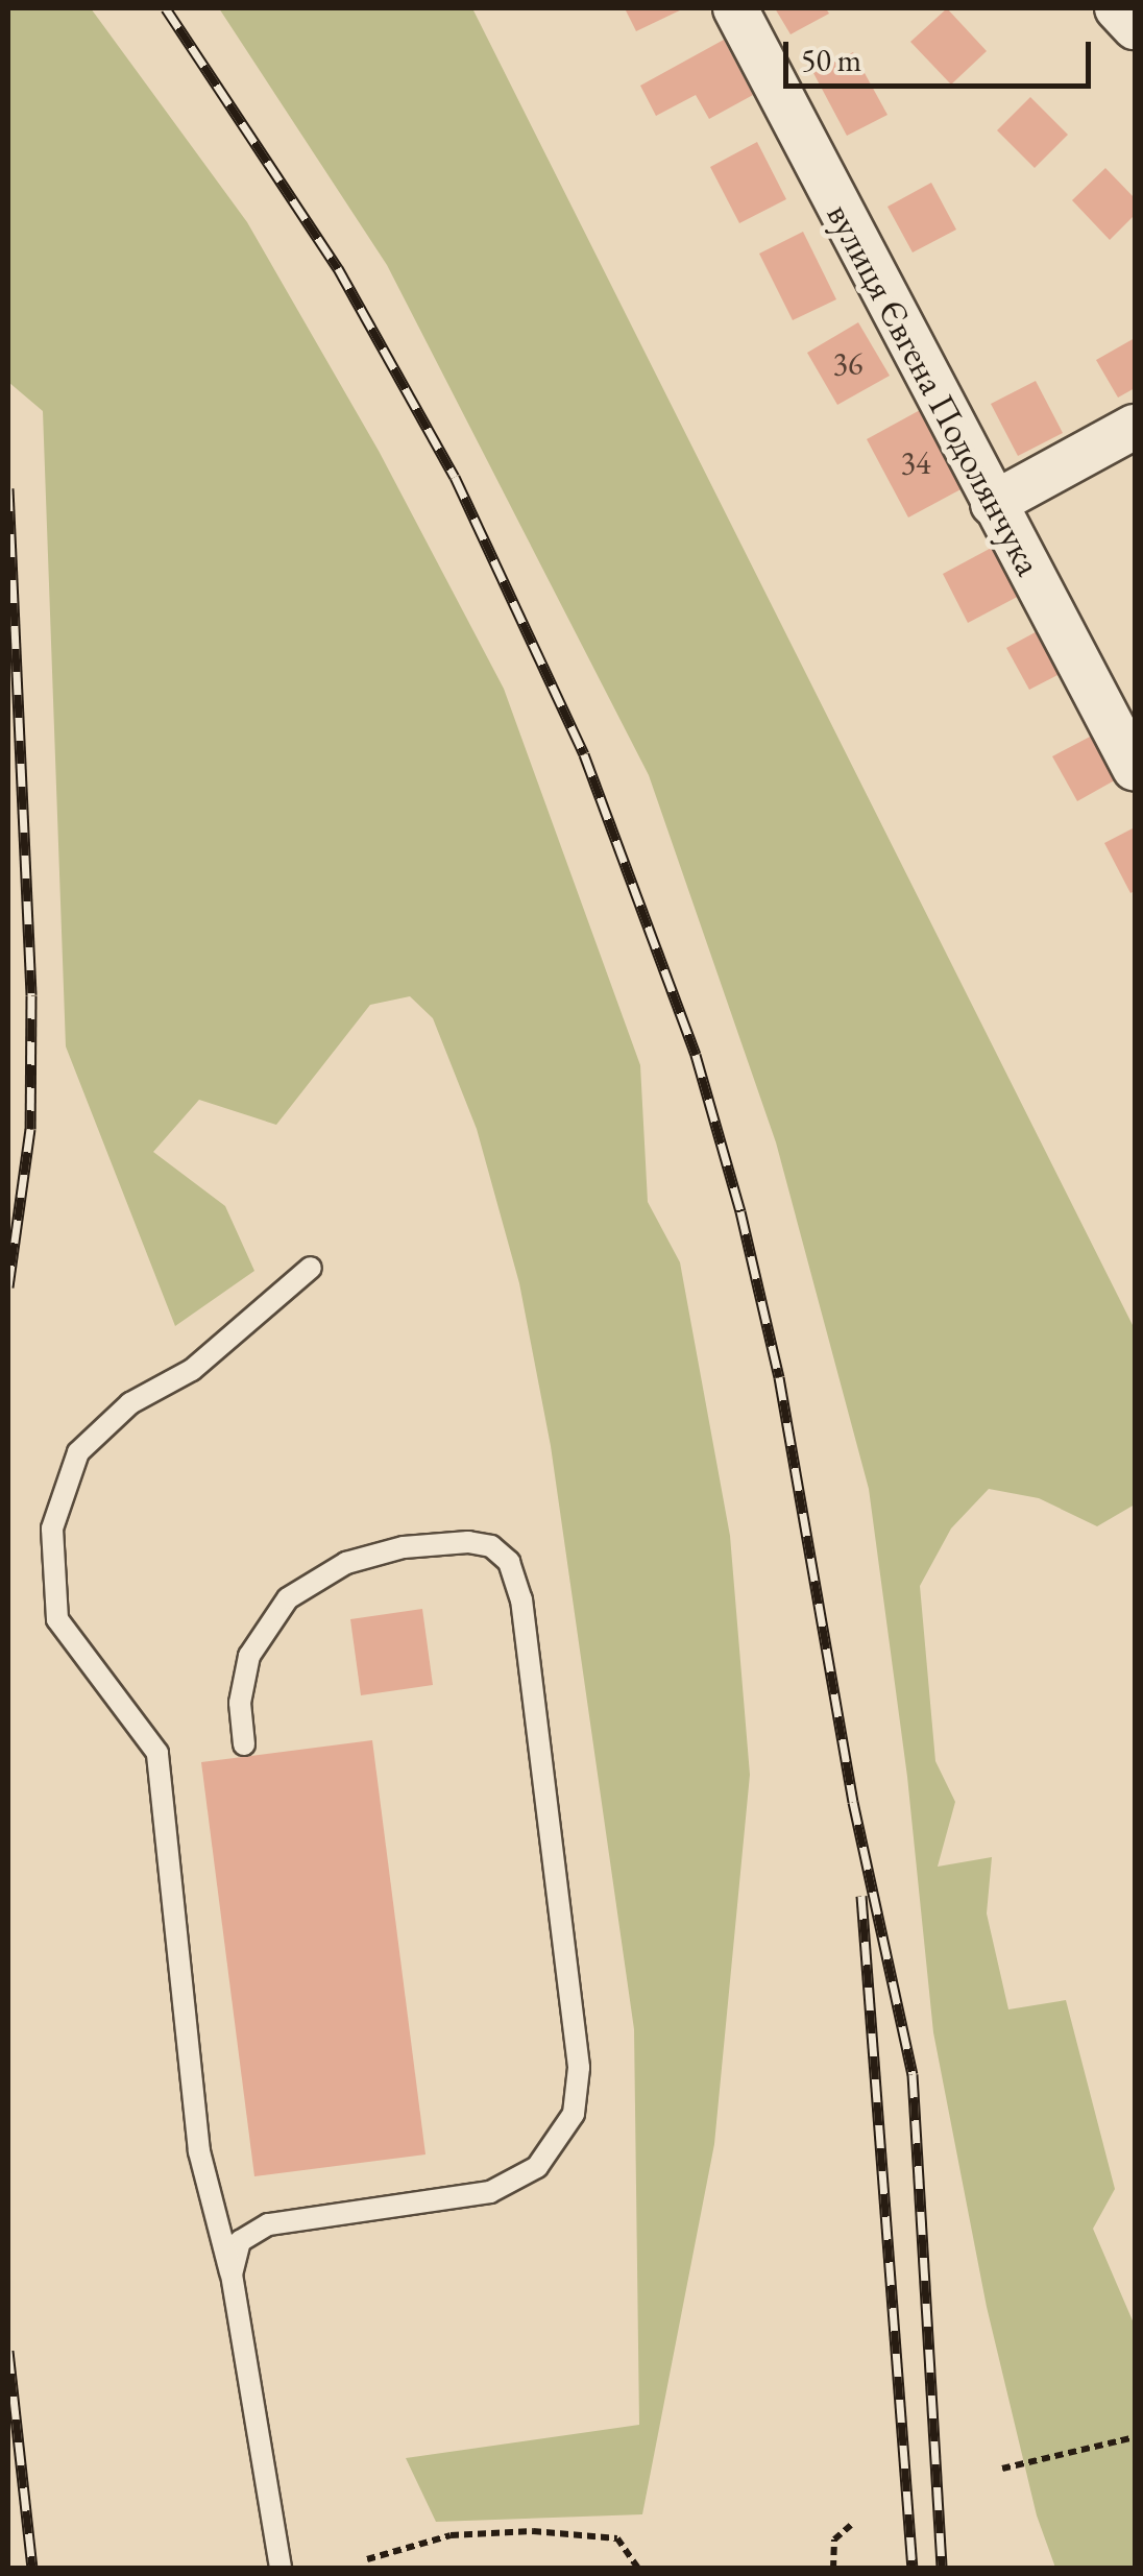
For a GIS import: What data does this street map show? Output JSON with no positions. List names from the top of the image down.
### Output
{
  "streets": {
    "street": ["вулиця Євгена Подолянчука"]
  },
  "house_numbers": ["36", "34"],
  "scale_bar": "50 m"
}
